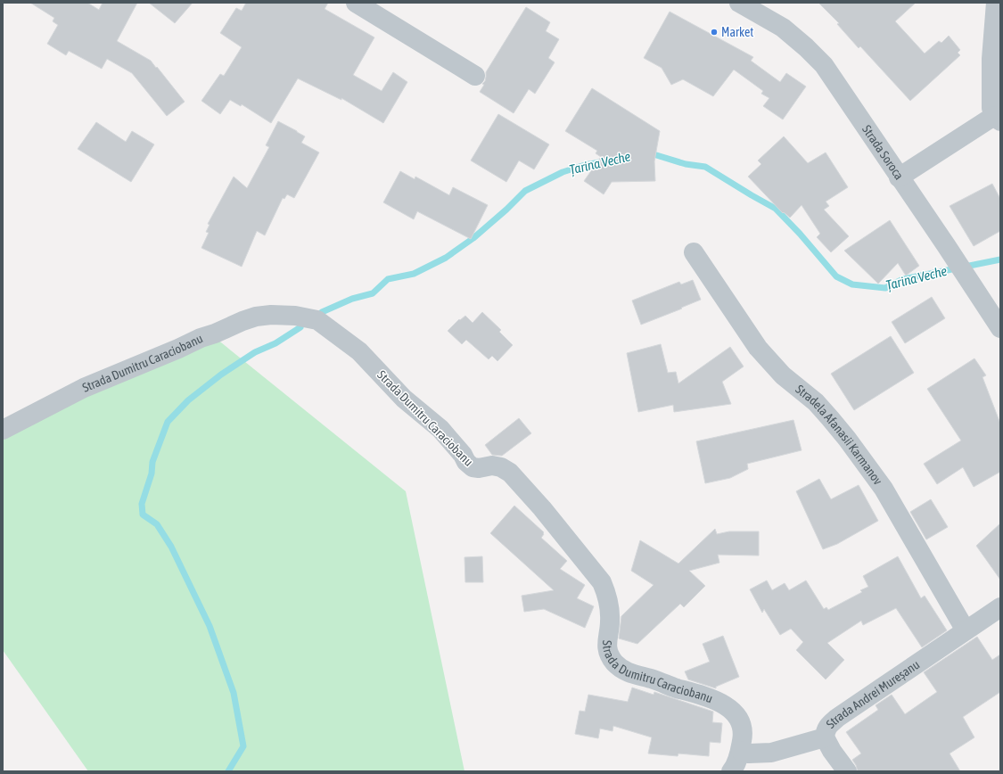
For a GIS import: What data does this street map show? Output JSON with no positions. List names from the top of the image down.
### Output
{
  "streets": {
    "street": [
      "Strada Soroca",
      "Strada Dumitru Caraciobanu",
      "Stradela Afanasii Karmanov",
      "Strada Andrei Mureșanu"
    ]
  },
  "crossings": [
    ["Strada Dumitru Caraciobanu", "Strada Andrei Mureșanu"],
    ["Stradela Afanasii Karmanov", "Strada Andrei Mureșanu"]
  ],
  "water": ["Țarina Veche"],
  "places": ["Market"]
}
